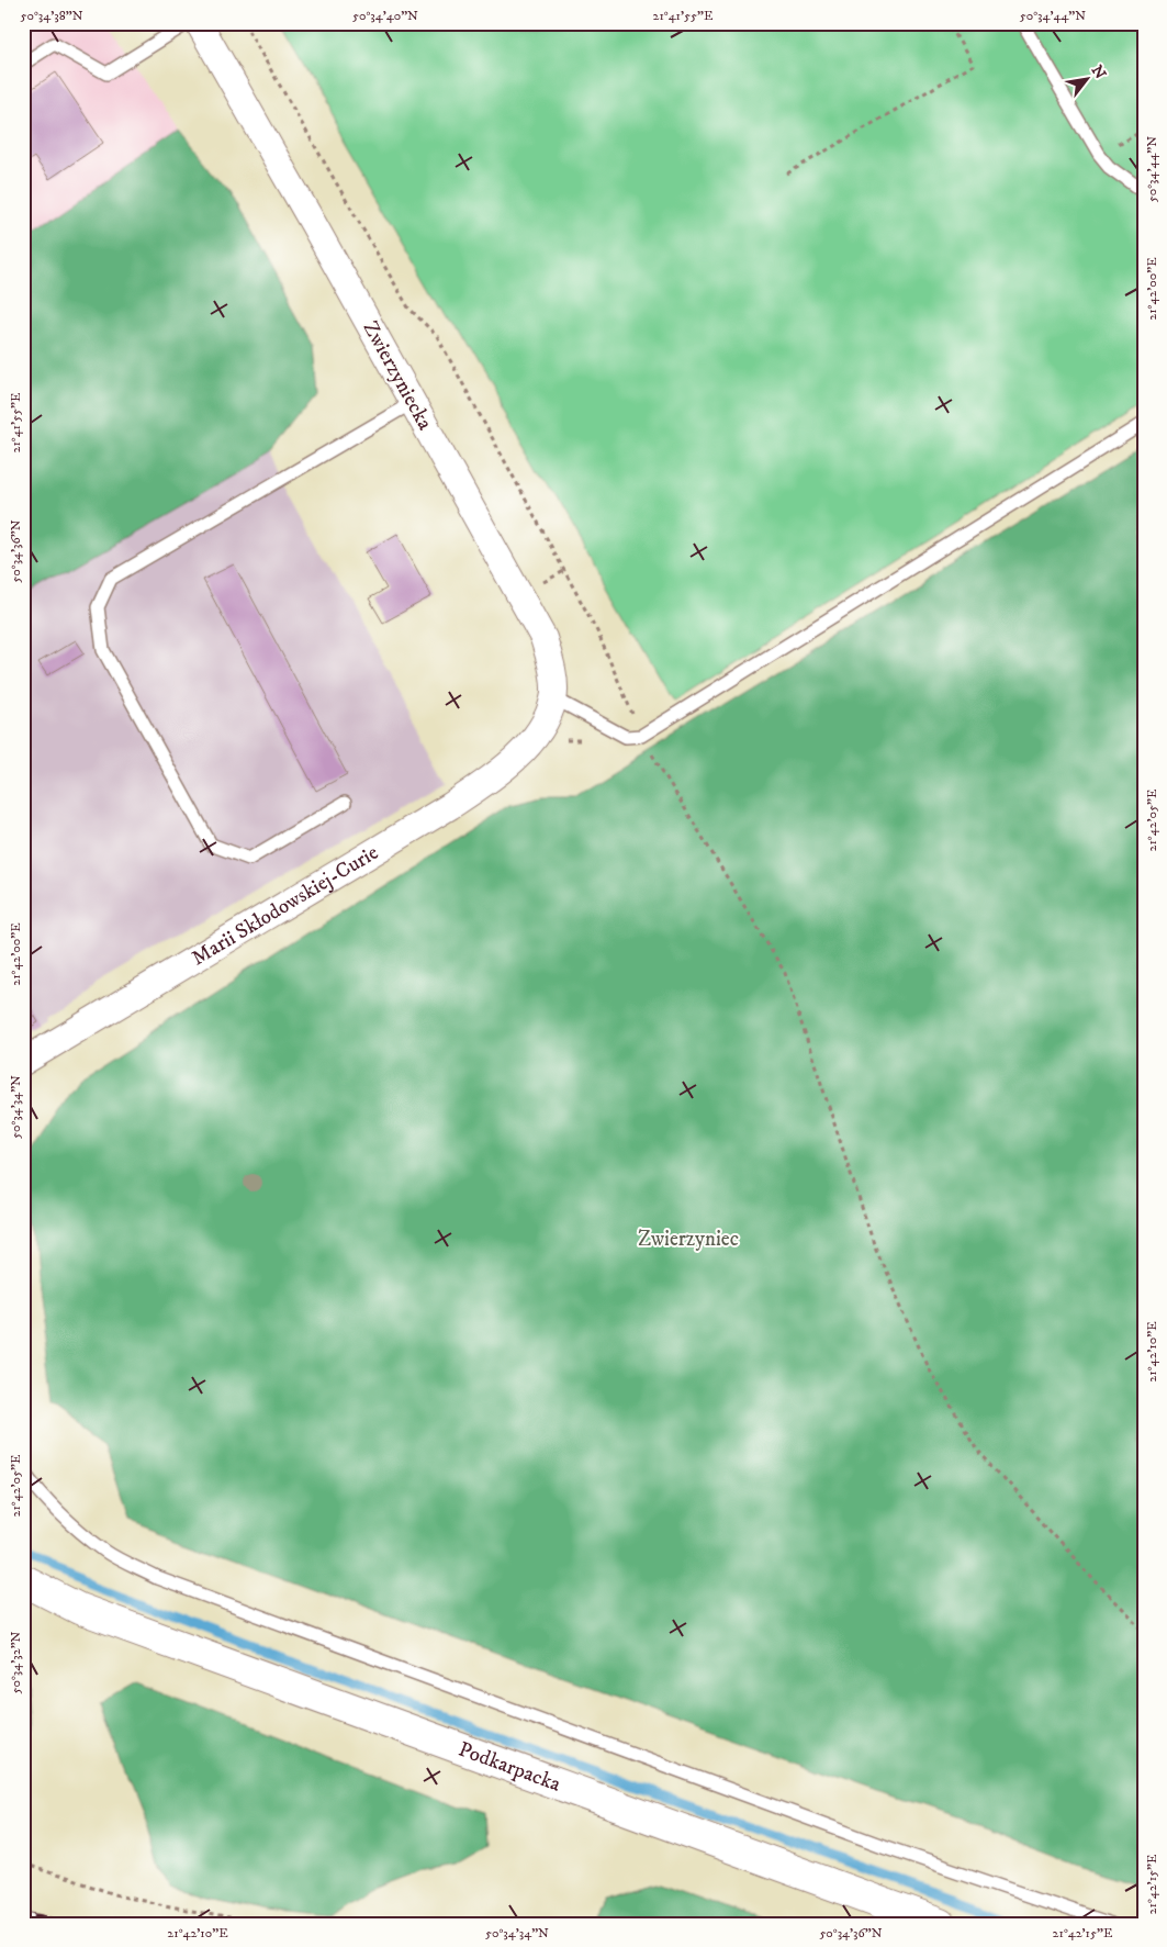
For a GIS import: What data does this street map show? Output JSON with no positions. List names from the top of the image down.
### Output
{
  "streets": {
    "main road": ["Podkarpacka"],
    "street": ["Zwierzyniecka", "Marii Skłodowskiej-Curie"]
  },
  "crossings": [
    ["Zwierzyniecka", "Marii Skłodowskiej-Curie"]
  ],
  "parks": ["Zwierzyniec"],
  "north": "top right",
  "coordinates": [
    "50°34'38\"N",
    "50°34'40\"N",
    "21°41'55\"E",
    "50°34'44\"N",
    "21°42'00\"E",
    "50°34'36\"N",
    "21°42'05\"E",
    "50°34'34\"N",
    "21°42'10\"E",
    "50°34'32\"N",
    "21°42'15\"E"
  ]
}
